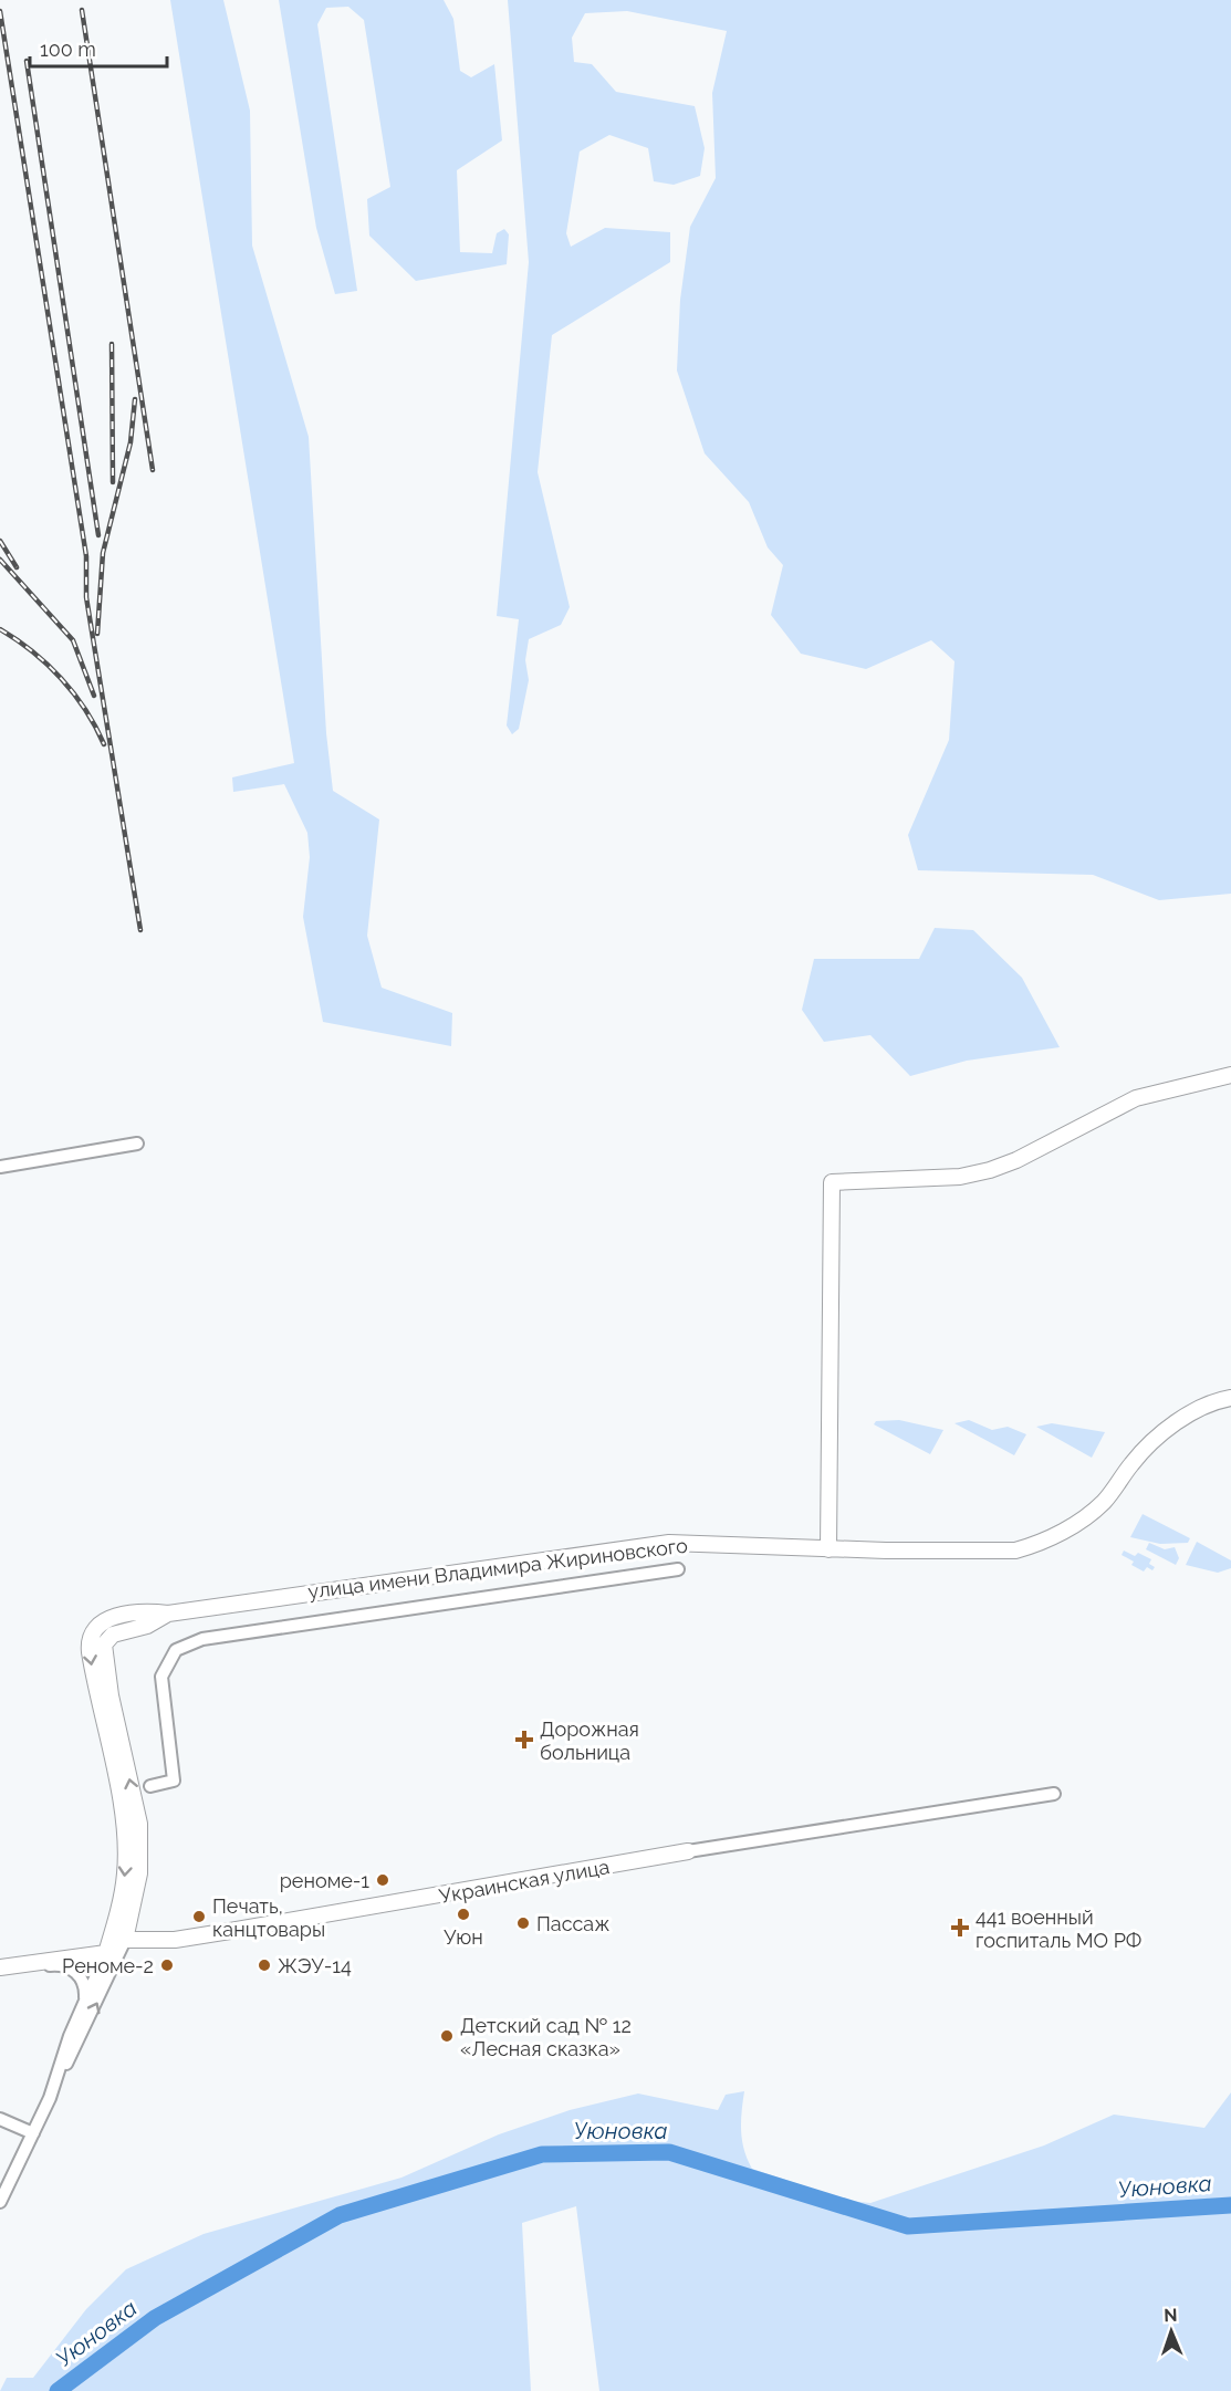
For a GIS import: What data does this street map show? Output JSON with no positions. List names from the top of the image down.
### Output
{
  "streets": {
    "main road": ["улица имени Владимира Жириновского", "Украинская улица"]
  },
  "crossings": [
    ["улица имени Владимира Жириновского", "Украинская улица"]
  ],
  "water": ["Уюновка"],
  "places": {
    "health": ["Дорожная больница", "441 военный госпиталь МО РФ"],
    "other": [
      "реноме-1",
      "Уюн",
      "Печать, канцтовары",
      "Пассаж",
      "Реноме-2",
      "ЖЭУ-14",
      "Детский сад № 12 «Лесная сказка»"
    ]
  },
  "scale_bar": "100 m",
  "north": "top"
}
